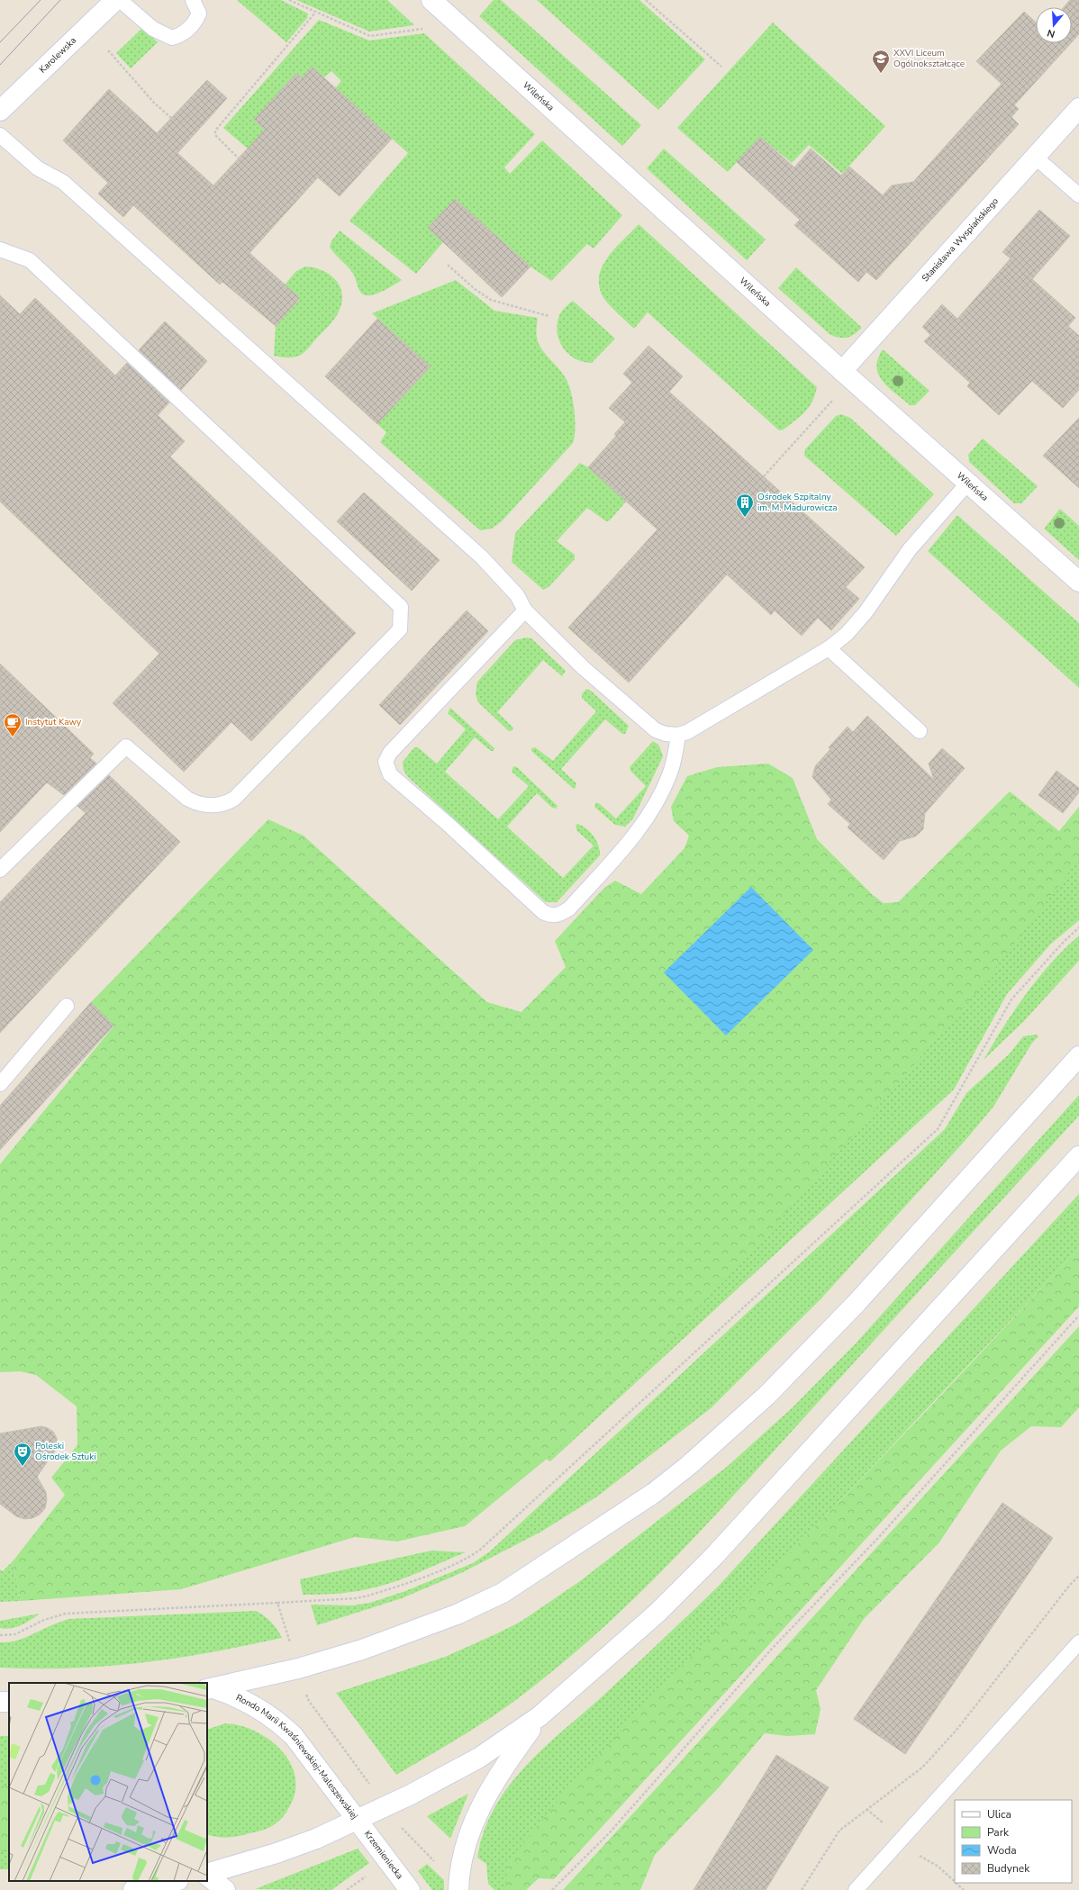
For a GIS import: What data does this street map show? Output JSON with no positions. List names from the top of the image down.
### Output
{
  "streets": {
    "main road": [
      "Karolewska",
      "Wileńska",
      "Stanisława Wyspiańskiego",
      "Rondo Marii Kwaśniewskiej-Maleszewskiej",
      "Krzemieniecka"
    ]
  },
  "crossings": [
    ["Wileńska", "Stanisława Wyspiańskiego"],
    ["Rondo Marii Kwaśniewskiej-Maleszewskiej", "Krzemieniecka"]
  ],
  "places": {
    "school or university": ["XXVI Liceum Ogólnokształcące"],
    "building": ["Ośrodek Szpitalny im. M. Madurowicza"],
    "cafe": ["Instytut Kawy"],
    "theatre": ["Poleski Ośrodek Sztuki"]
  },
  "legend": [
    "Ulica",
    "Park",
    "Woda",
    "Budynek"
  ],
  "north": "bottom"
}
